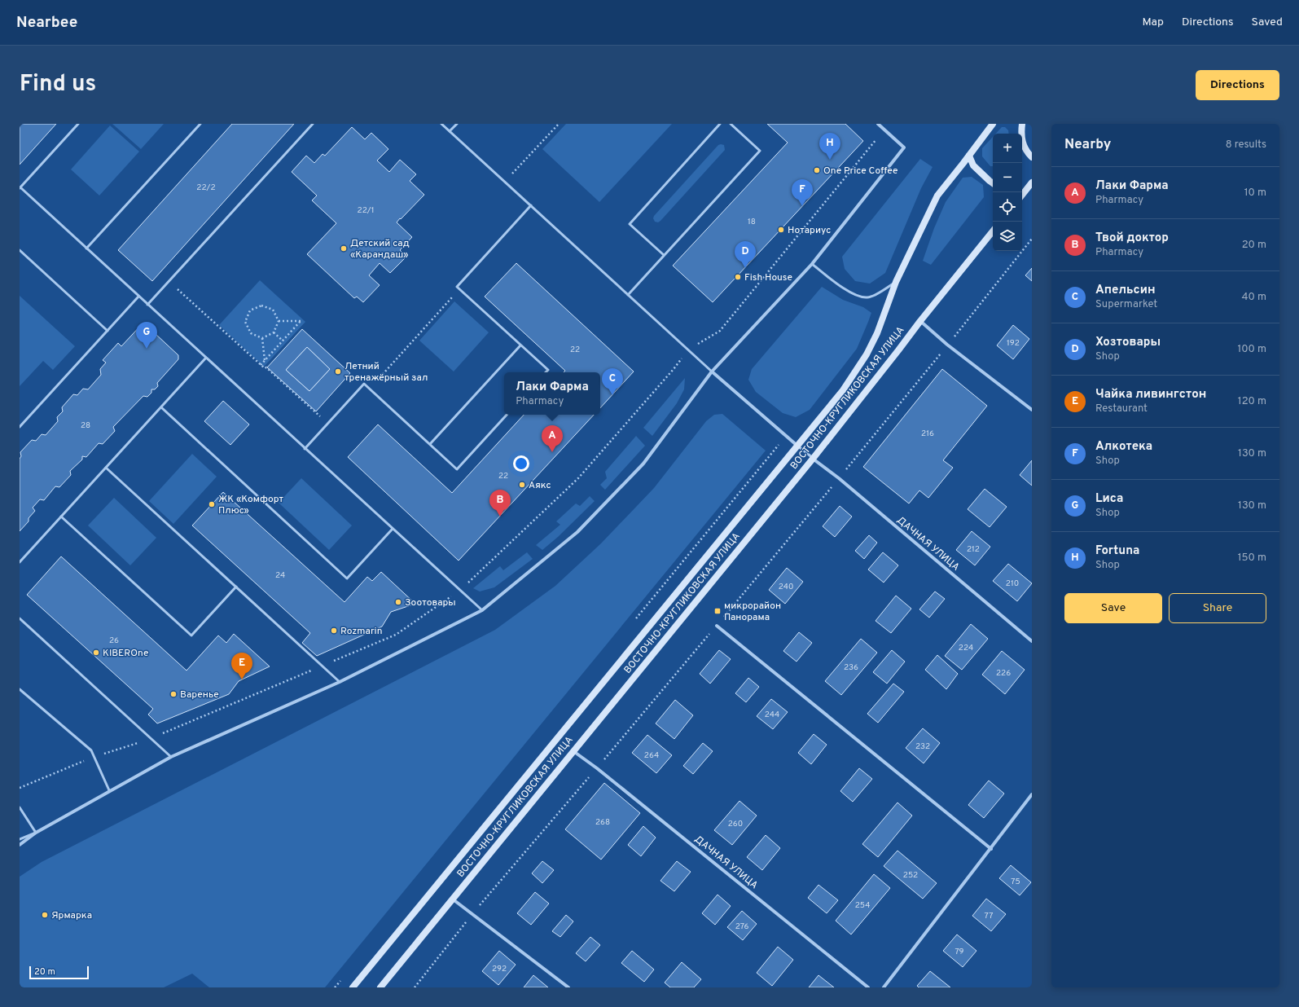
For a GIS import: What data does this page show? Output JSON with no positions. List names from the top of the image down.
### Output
{
  "streets": {
    "main road": ["ВОСТОЧНО-КРУГЛИКОВСКАЯ УЛИЦА"],
    "street": ["ДАЧНАЯ УЛИЦА"]
  },
  "crossings": [
    ["ВОСТОЧНО-КРУГЛИКОВСКАЯ УЛИЦА", "ДАЧНАЯ УЛИЦА"]
  ],
  "places": {
    "other": [
      "One Price Coffee",
      "Нотариус",
      "Детский сад «Карандаш»",
      "Fish House",
      "Летний тренажёрный зал",
      "Аякс",
      "ЖК «Комфорт Плюс»",
      "Зоотовары",
      "Rozmarin",
      "KIBEROne",
      "Варенье",
      "Ярмарка"
    ],
    "transit": ["микрорайон Панорама"]
  },
  "house_numbers": [
    "22/2",
    "22/1",
    "18",
    "192",
    "22",
    "28",
    "216",
    "22",
    "212",
    "24",
    "210",
    "240",
    "26",
    "224",
    "236",
    "226",
    "244",
    "232",
    "264",
    "268",
    "260",
    "252",
    "75",
    "254",
    "77",
    "276",
    "79",
    "292"
  ],
  "scale_bar": "20 m",
  "page": {
    "header": "Nearbee",
    "nav": ["Map", "Directions", "Saved"],
    "title": "Find us",
    "buttons": [
      "Directions",
      ["Save", "Share"]
    ],
    "heading": ["Nearby", "8 results"],
    "pins": [
      "H",
      "F",
      "D",
      "G",
      "C",
      "A",
      "B",
      "E"
    ],
    "map_buttons": ["+", "−"],
    "list": [
      {
        "mark": "A",
        "name": "Лаки Фарма",
        "note": "Pharmacy",
        "value": "10 m"
      },
      {
        "mark": "B",
        "name": "Твой доктор",
        "note": "Pharmacy",
        "value": "20 m"
      },
      {
        "mark": "C",
        "name": "Апельсин",
        "note": "Supermarket",
        "value": "40 m"
      },
      {
        "mark": "D",
        "name": "Хозтовары",
        "note": "Shop",
        "value": "100 m"
      },
      {
        "mark": "E",
        "name": "Чайка ливингстон",
        "note": "Restaurant",
        "value": "120 m"
      },
      {
        "mark": "F",
        "name": "Алкотека",
        "note": "Shop",
        "value": "130 m"
      },
      {
        "mark": "G",
        "name": "Lиса",
        "note": "Shop",
        "value": "130 m"
      },
      {
        "mark": "H",
        "name": "Fortuna",
        "note": "Shop",
        "value": "150 m"
      }
    ],
    "popup": ["Лаки Фарма", "Pharmacy"],
    "scale": "20 m"
  }
}
